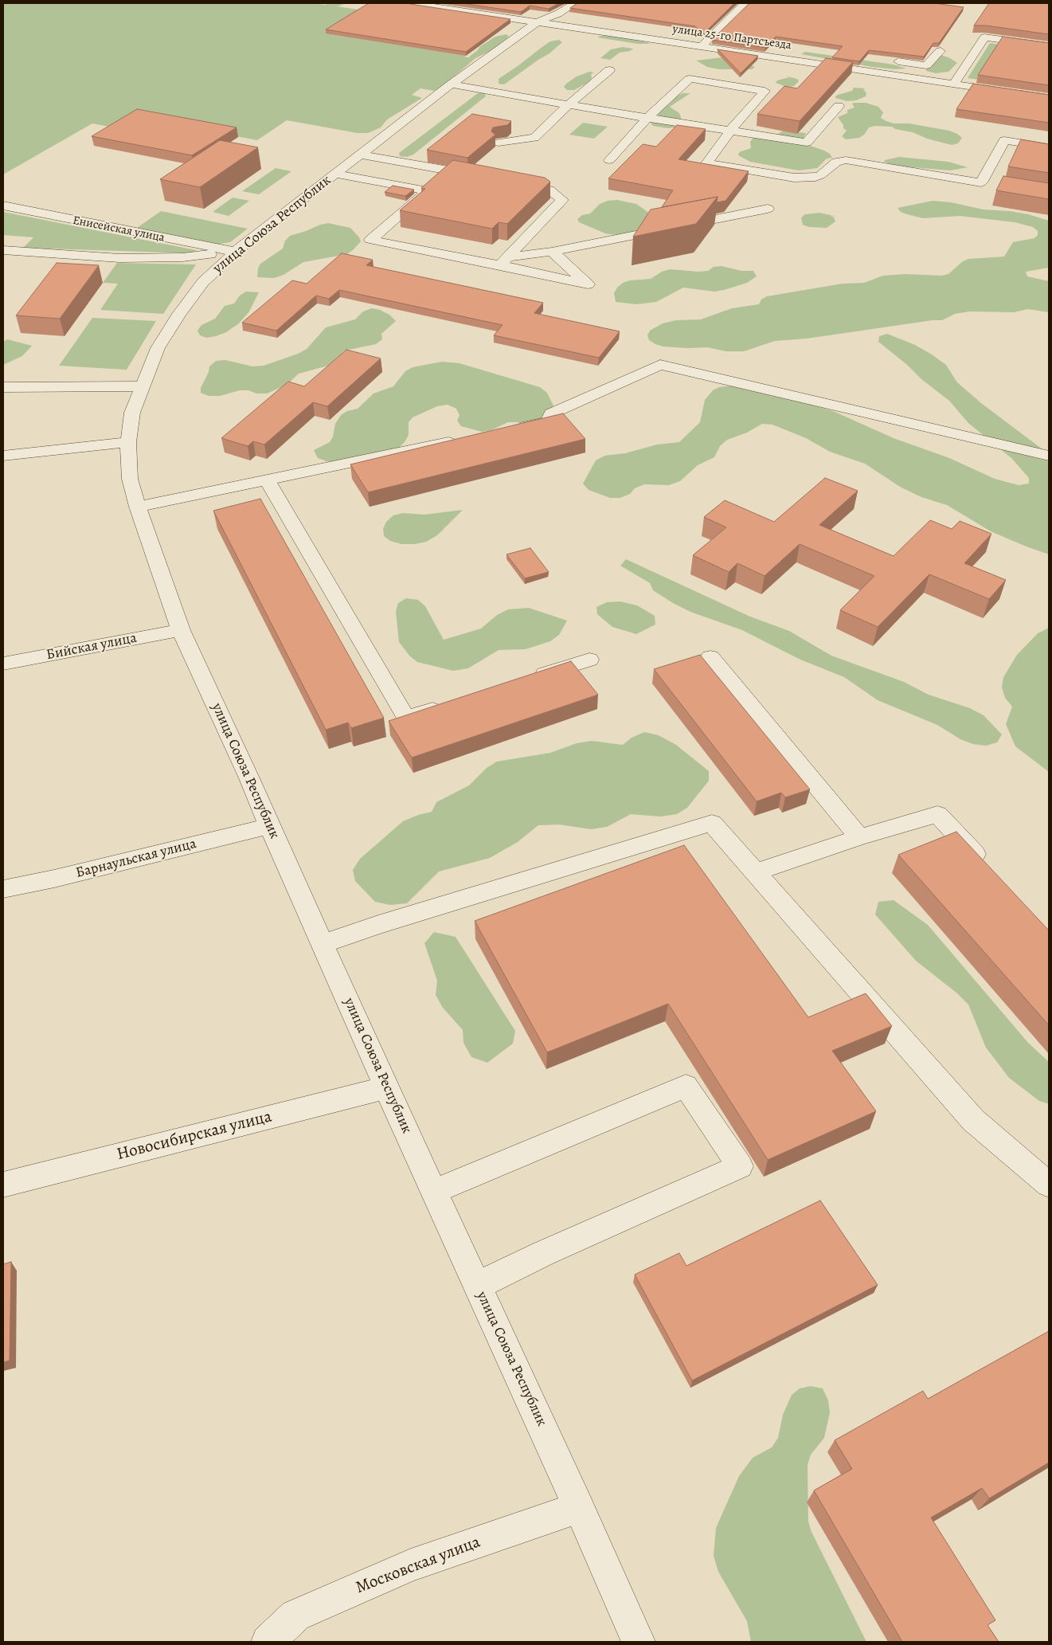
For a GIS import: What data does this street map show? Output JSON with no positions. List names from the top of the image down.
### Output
{
  "streets": {
    "street": [
      "улица 25-го Партсъезда",
      "улица Союза Республик",
      "Енисейская улица",
      "Бийская улица",
      "Барнаульская улица",
      "Новосибирская улица",
      "Московская улица"
    ]
  },
  "crossings": [
    ["улица 25-го Партсъезда", "улица Союза Республик"],
    ["улица Союза Республик", "Енисейская улица"],
    ["улица Союза Республик", "Бийская улица"],
    ["улица Союза Республик", "Барнаульская улица"],
    ["улица Союза Республик", "Новосибирская улица"],
    ["улица Союза Республик", "Московская улица"]
  ]
}
